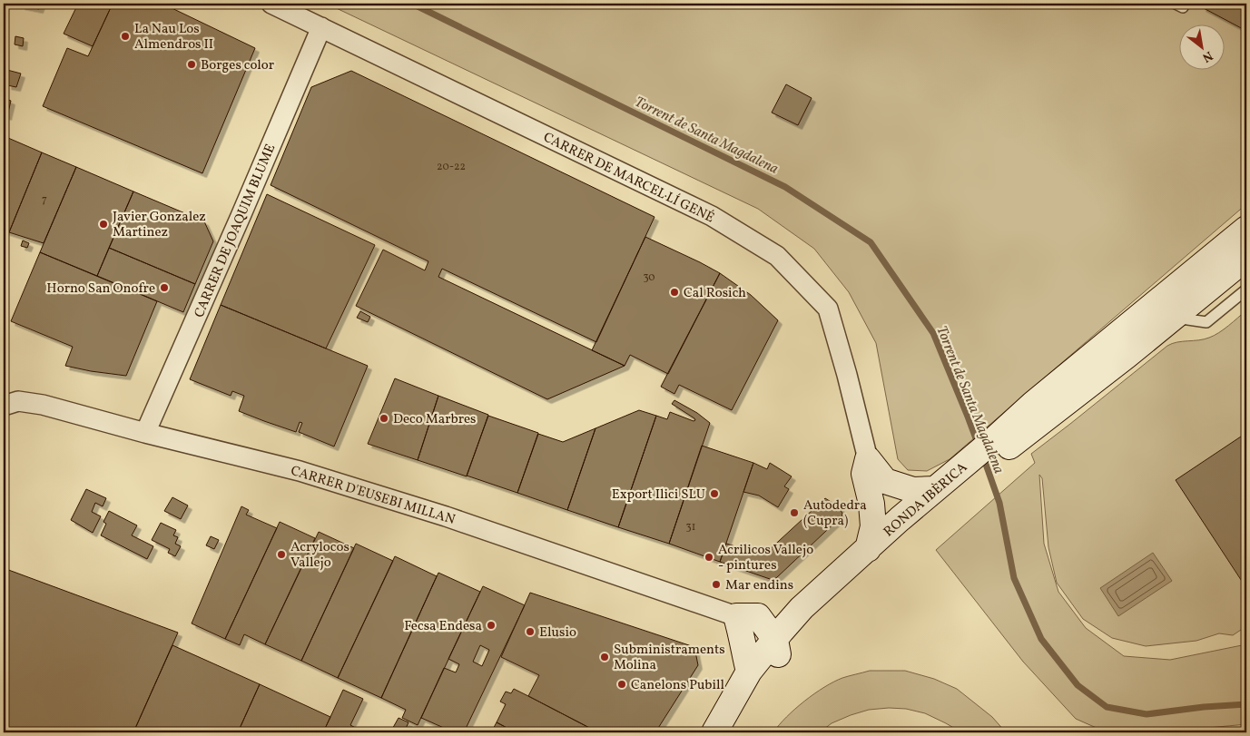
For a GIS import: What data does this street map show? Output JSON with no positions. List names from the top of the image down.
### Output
{
  "streets": {
    "street": [
      "CARRER DE MARCEL·LÍ GENÉ",
      "CARRER DE JOAQUIM BLUME",
      "CARRER D'EUSEBI MILLAN",
      "RONDA IBÈRICA"
    ]
  },
  "crossings": [
    ["CARRER DE MARCEL·LÍ GENÉ", "CARRER DE JOAQUIM BLUME"],
    ["CARRER DE JOAQUIM BLUME", "CARRER D'EUSEBI MILLAN"]
  ],
  "water": ["Torrent de Santa Magdalena"],
  "places": [
    "La Nau Los Almendros II",
    "Borges color",
    "Javier Gonzalez Martinez",
    "Horno San Onofre",
    "Cal Rosich",
    "Deco Marbres",
    "Export Ilici SLU",
    "Autodedra (Cupra)",
    "Acrylocos Vallejo",
    "Acrilicos Vallejo - pintures",
    "Mar endins",
    "Fecsa Endesa",
    "Elusio",
    "Subministraments Molina",
    "Canelons Pubill"
  ],
  "house_numbers": [
    "20-22",
    "7",
    "30",
    "31"
  ],
  "north": "bottom right"
}
